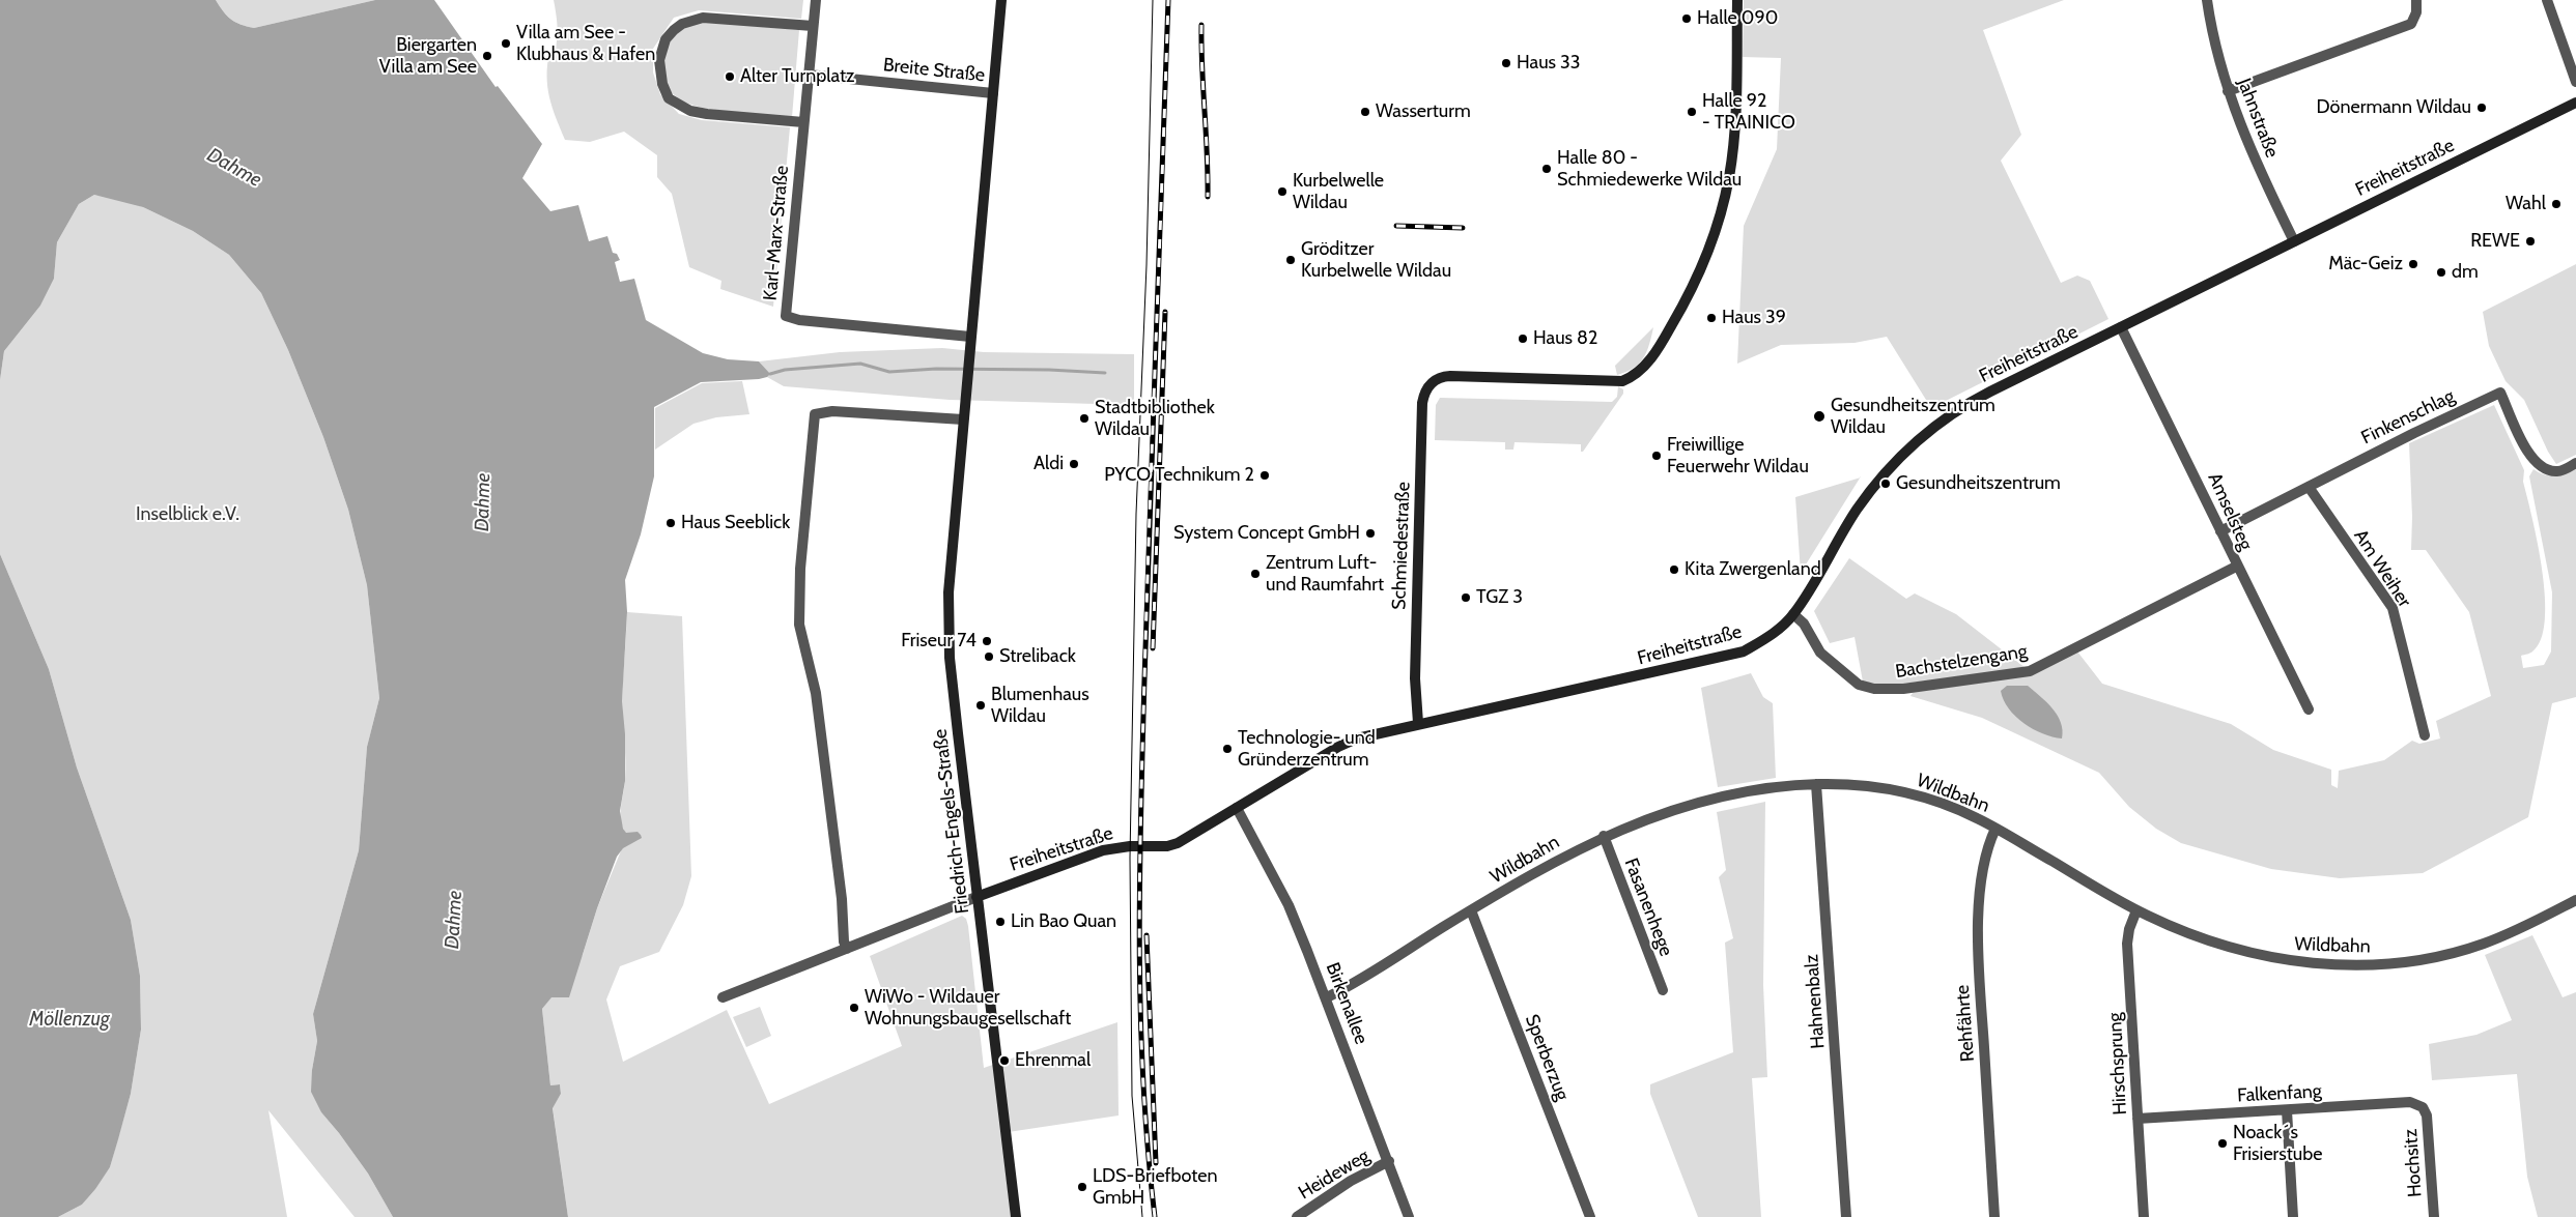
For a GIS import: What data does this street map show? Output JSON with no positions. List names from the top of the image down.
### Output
{
  "streets": {
    "street": [
      "Breite Straße",
      "Jahnstraße",
      "Freiheitstraße",
      "Karl-Marx-Straße",
      "Finkenschlag",
      "Amselsteg",
      "Schmiedestraße",
      "Am Weiher",
      "Bachstelzengang",
      "Wildbahn",
      "Friedrich-Engels-Straße",
      "Fasanenhege",
      "Hahnenbalz",
      "Birkenallee",
      "Rehfährte",
      "Sperberzug",
      "Hirschsprung",
      "Falkenfang",
      "Hochsitz",
      "Heideweg"
    ]
  },
  "crossings": [
    ["Breite Straße", "Karl-Marx-Straße"],
    ["Jahnstraße", "Freiheitstraße"],
    ["Freiheitstraße", "Amselsteg"],
    ["Freiheitstraße", "Schmiedestraße"],
    ["Freiheitstraße", "Bachstelzengang"],
    ["Freiheitstraße", "Friedrich-Engels-Straße"],
    ["Freiheitstraße", "Birkenallee"],
    ["Karl-Marx-Straße", "Friedrich-Engels-Straße"],
    ["Finkenschlag", "Amselsteg"],
    ["Finkenschlag", "Am Weiher"],
    ["Amselsteg", "Bachstelzengang"],
    ["Wildbahn", "Fasanenhege"],
    ["Wildbahn", "Hahnenbalz"],
    ["Wildbahn", "Birkenallee"],
    ["Wildbahn", "Rehfährte"],
    ["Wildbahn", "Sperberzug"],
    ["Wildbahn", "Hirschsprung"],
    ["Birkenallee", "Heideweg"],
    ["Hirschsprung", "Falkenfang"],
    ["Falkenfang", "Hochsitz"]
  ],
  "water": ["Dahme", "Möllenzug"],
  "parks": ["Inselblick e.V."],
  "places": [
    "Halle 090",
    "Villa am See - Klubhaus & Hafen",
    "Biergarten Villa am See",
    "Haus 33",
    "Alter Turnplatz",
    "Dönermann Wildau",
    "Wasserturm",
    "Halle 92 - TRAINICO",
    "Halle 80 - Schmiedewerke Wildau",
    "Kurbelwelle Wildau",
    "Wahl",
    "REWE",
    "Gröditzer Kurbelwelle Wildau",
    "Mäc-Geiz",
    "dm",
    "Haus 39",
    "Haus 82",
    "Gesundheitszentrum Wildau",
    "Stadtbibliothek Wildau",
    "Freiwillige Feuerwehr Wildau",
    "Aldi",
    "PYCO Technikum 2",
    "Gesundheitszentrum",
    "Haus Seeblick",
    "System Concept GmbH",
    "Kita Zwergenland",
    "Zentrum Luft- und Raumfahrt",
    "TGZ 3",
    "Friseur 74",
    "Streliback",
    "Blumenhaus Wildau",
    "Technologie- und Gründerzentrum",
    "Lin Bao Quan",
    "WiWo - Wildauer Wohnungsbaugesellschaft",
    "Ehrenmal",
    "Noack´s Frisierstube",
    "LDS-Briefboten GmbH"
  ]
}
